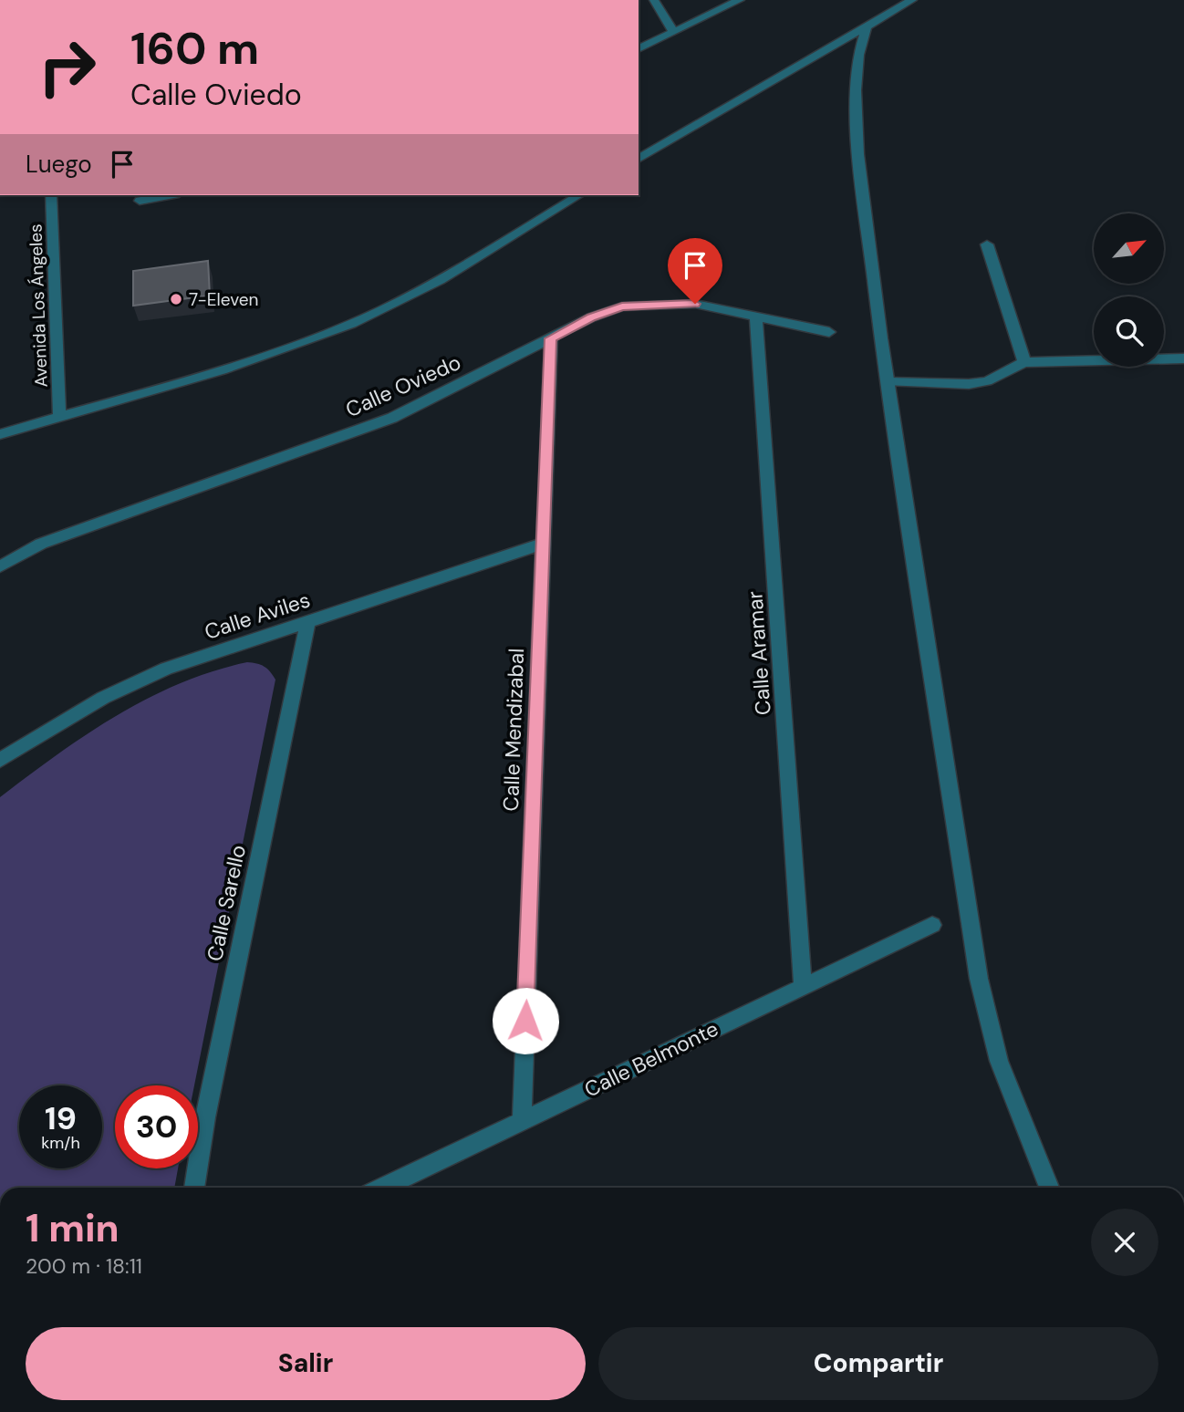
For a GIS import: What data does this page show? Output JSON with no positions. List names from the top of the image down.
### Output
{
  "streets": {
    "street": [
      "Avenida Los Ángeles",
      "Calle Oviedo",
      "Calle Aviles",
      "Calle Aramar",
      "Calle Mendizabal",
      "Calle Sarello",
      "Calle Belmonte"
    ]
  },
  "crossings": [
    ["Calle Oviedo", "Calle Aramar"],
    ["Calle Oviedo", "Calle Mendizabal"],
    ["Calle Aviles", "Calle Mendizabal"],
    ["Calle Aviles", "Calle Sarello"],
    ["Calle Aramar", "Calle Belmonte"],
    ["Calle Mendizabal", "Calle Belmonte"]
  ],
  "places": ["7-Eleven"],
  "north": "top right",
  "page": {
    "turn": ["160 m", "Calle Oviedo"],
    "then": "Luego",
    "speed": "19 km/h",
    "limit": "30",
    "heading": ["1 min", "200 m · 18:11"],
    "buttons": ["Salir", "Compartir"]
  }
}
